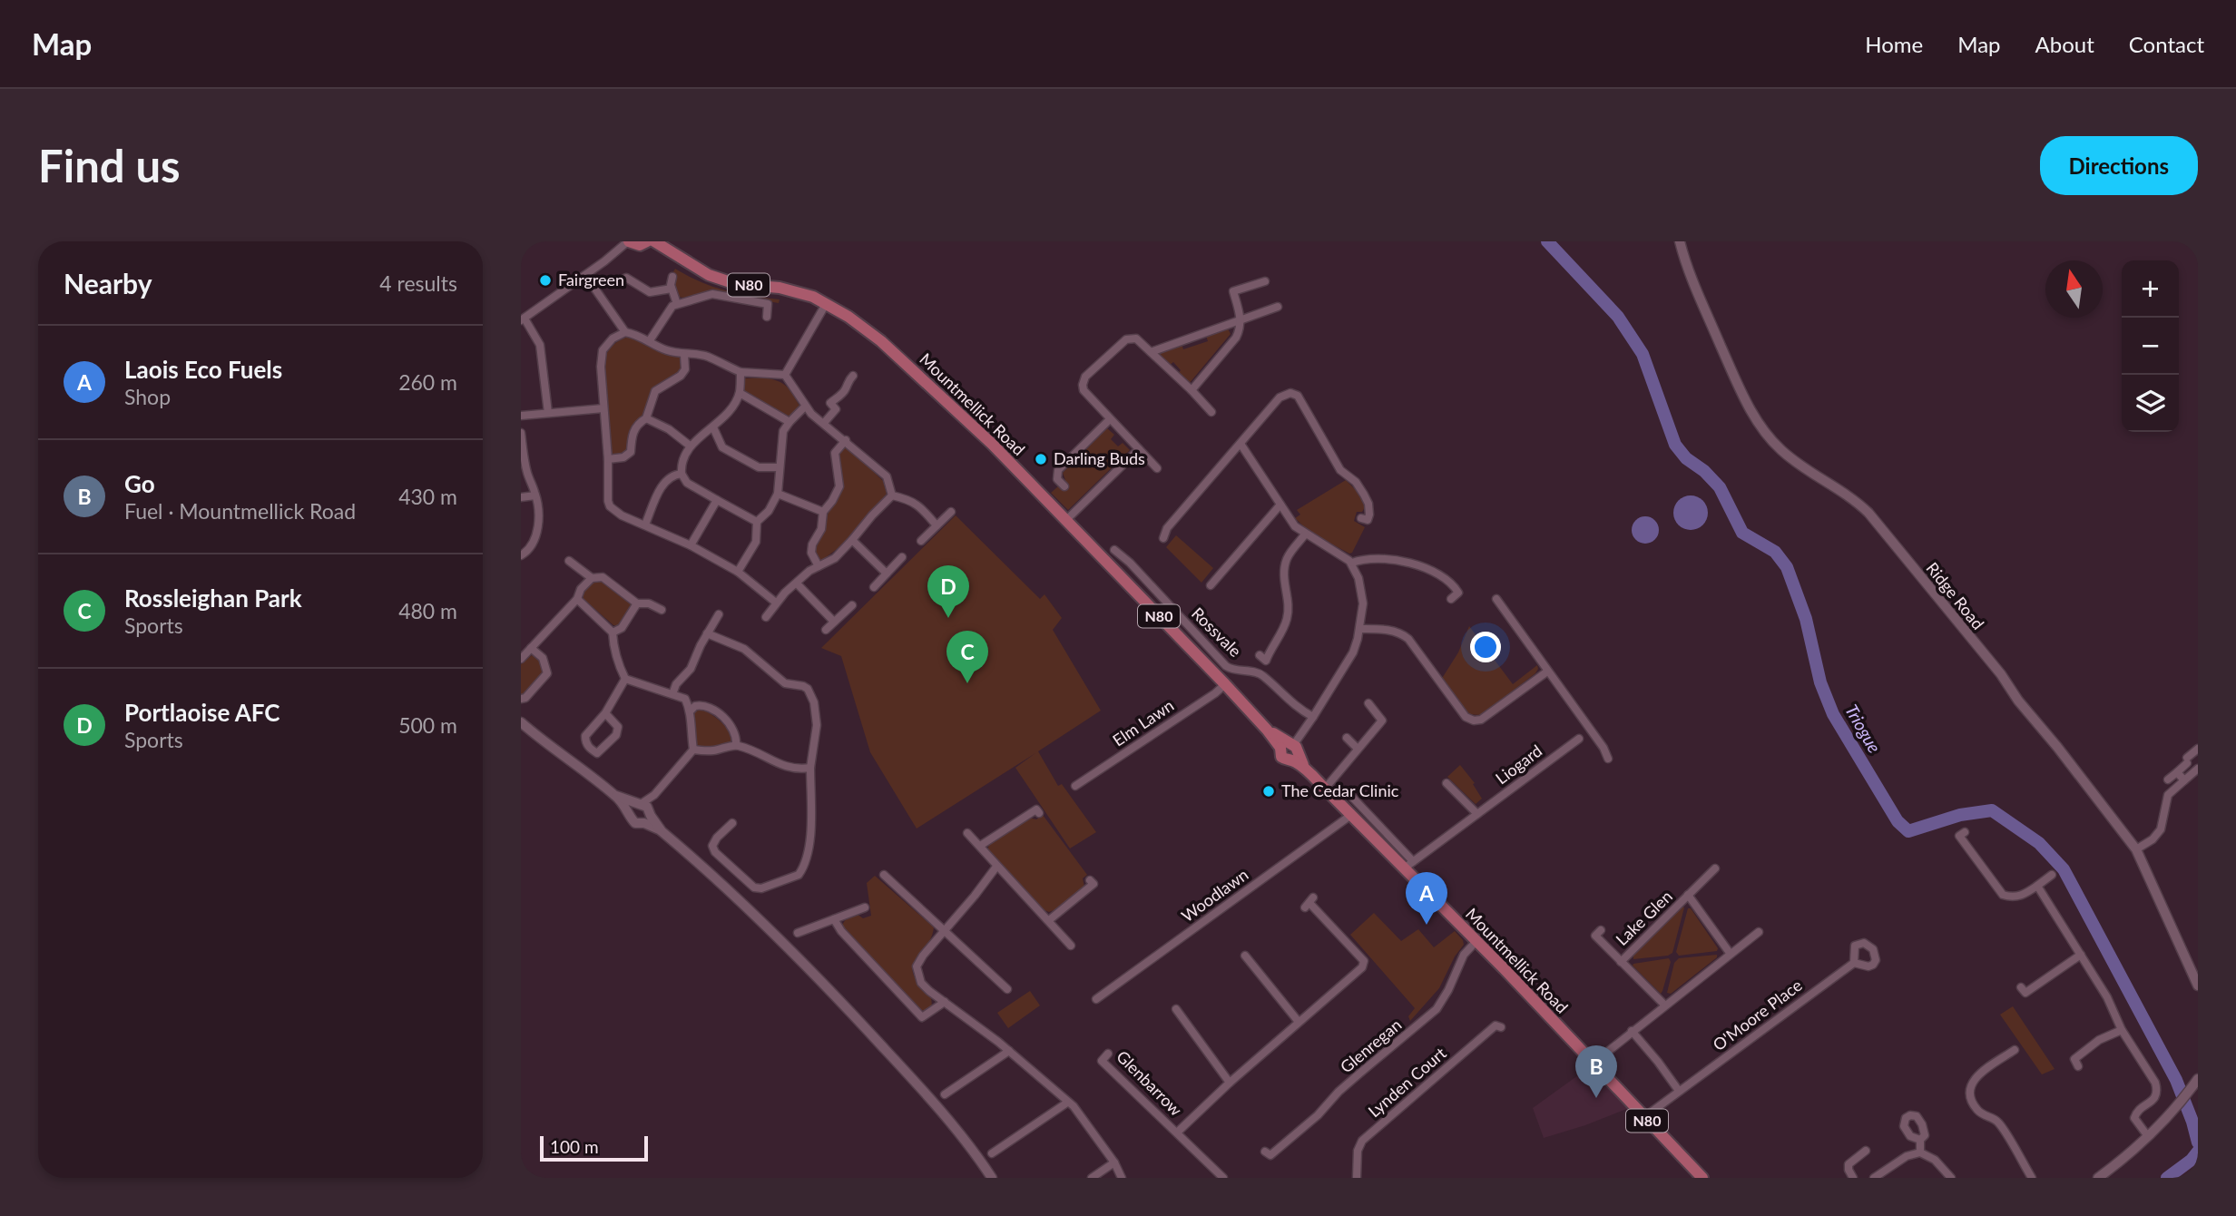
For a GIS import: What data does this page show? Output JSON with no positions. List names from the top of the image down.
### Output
{
  "streets": {
    "main road": ["N80", "Mountmellick Road"],
    "street": [
      "Ridge Road",
      "Rossvale",
      "Elm Lawn",
      "Liogard",
      "Woodlawn",
      "Lake Glen",
      "O'Moore Place",
      "Glenregan",
      "Lynden Court",
      "Glenbarrow"
    ]
  },
  "crossings": [
    ["Mountmellick Road", "Elm Lawn"],
    ["Mountmellick Road", "Liogard"],
    ["Mountmellick Road", "Woodlawn"],
    ["Mountmellick Road", "O'Moore Place"],
    ["Mountmellick Road", "Glenregan"]
  ],
  "water": ["Triogue"],
  "places": ["Fairgreen", "Darling Buds", "The Cedar Clinic"],
  "scale_bar": "100 m",
  "north": "top",
  "page": {
    "header": "Map",
    "nav": [
      "Home",
      "Map",
      "About",
      "Contact"
    ],
    "buttons": "Directions",
    "title": "Find us",
    "heading": ["Nearby", "4 results"],
    "map_buttons": ["+", "−"],
    "list": [
      {
        "mark": "A",
        "name": "Laois Eco Fuels",
        "note": "Shop",
        "value": "260 m"
      },
      {
        "mark": "B",
        "name": "Go",
        "note": "Fuel · Mountmellick Road",
        "value": "430 m"
      },
      {
        "mark": "C",
        "name": "Rossleighan Park",
        "note": "Sports",
        "value": "480 m"
      },
      {
        "mark": "D",
        "name": "Portlaoise AFC",
        "note": "Sports",
        "value": "500 m"
      }
    ],
    "pins": [
      "D",
      "C",
      "A",
      "B"
    ],
    "scale": "100 m"
  }
}
